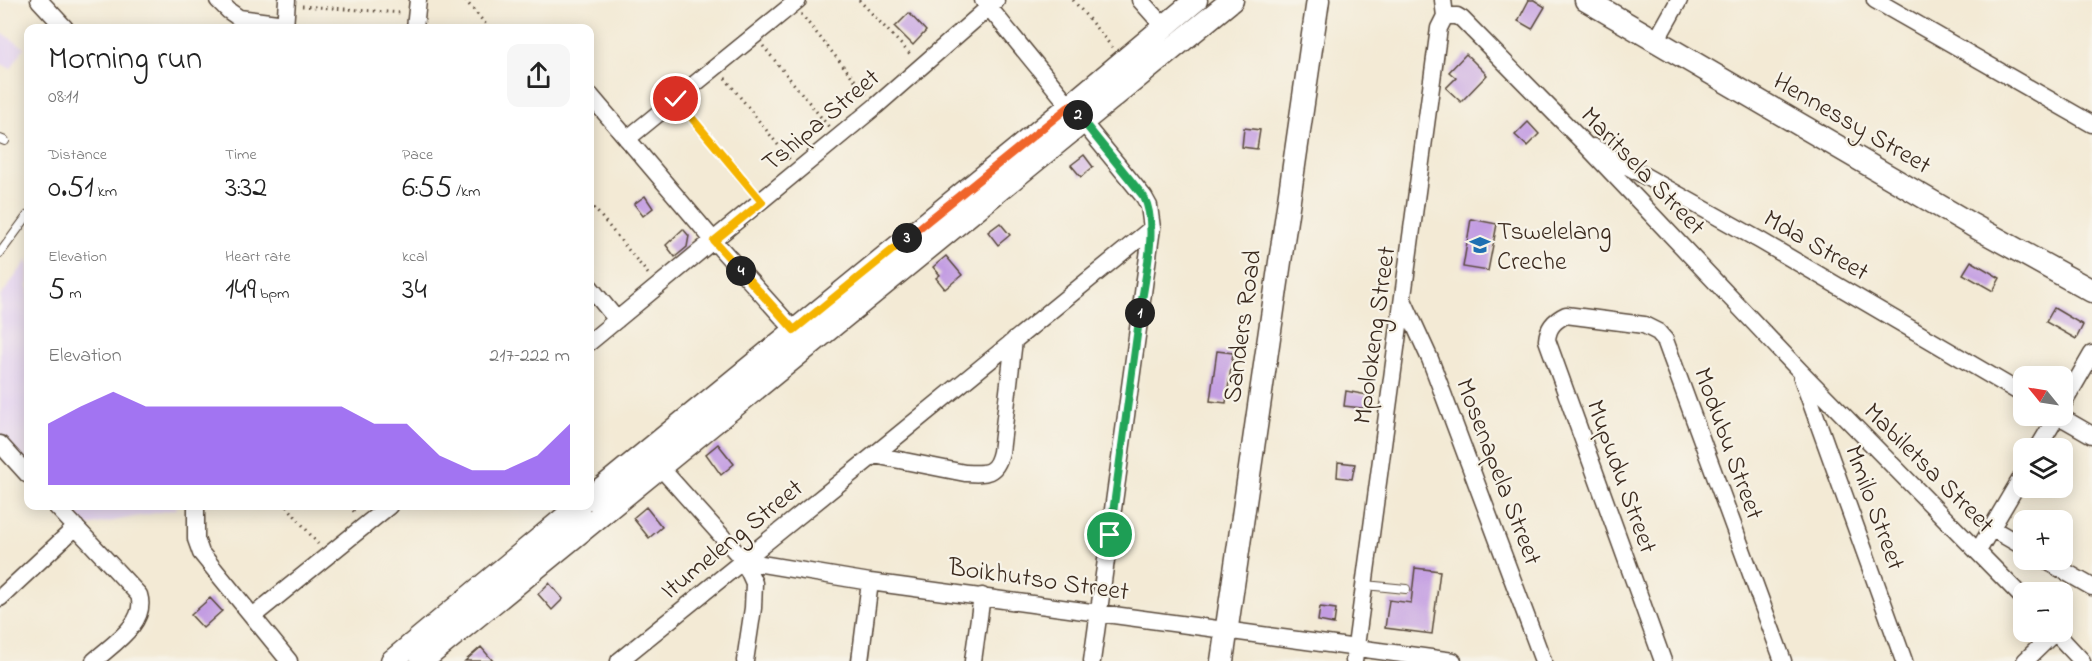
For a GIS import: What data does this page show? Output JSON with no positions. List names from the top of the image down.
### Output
{
  "streets": {
    "main road": ["Hennessy Street", "Sanders Road"],
    "street": [
      "Tshipa Street",
      "Maritsela Street",
      "Mda Street",
      "Mpolokeng Street",
      "Modubu Street",
      "Mabiletsa Street",
      "Mosenapela Street",
      "Mupudu Street",
      "Mmilo Street",
      "Itumeleng Street",
      "Boikhutso Street"
    ]
  },
  "crossings": [
    ["Maritsela Street", "Mda Street"],
    ["Maritsela Street", "Mpolokeng Street"],
    ["Maritsela Street", "Mabiletsa Street"],
    ["Maritsela Street", "Mmilo Street"],
    ["Sanders Road", "Boikhutso Street"],
    ["Mpolokeng Street", "Mosenapela Street"],
    ["Mpolokeng Street", "Boikhutso Street"],
    ["Modubu Street", "Mupudu Street"],
    ["Mabiletsa Street", "Mmilo Street"],
    ["Itumeleng Street", "Boikhutso Street"]
  ],
  "places": {
    "school or university": ["Tswelelang Creche"]
  },
  "north": "top left",
  "page": {
    "heading": ["Morning run", "08:11"],
    "pins": [
      "2",
      "3",
      "4",
      "1"
    ],
    "stats": [
      ["Distance", "0.51 km"],
      ["Time", "3:32"],
      ["Pace", "6:55 /km"],
      ["Elevation", "5 m"],
      ["Heart rate", "149 bpm"],
      ["kcal", "34"]
    ],
    "chart": ["Elevation", "217–222 m"],
    "map_buttons": ["+", "−"]
  }
}
